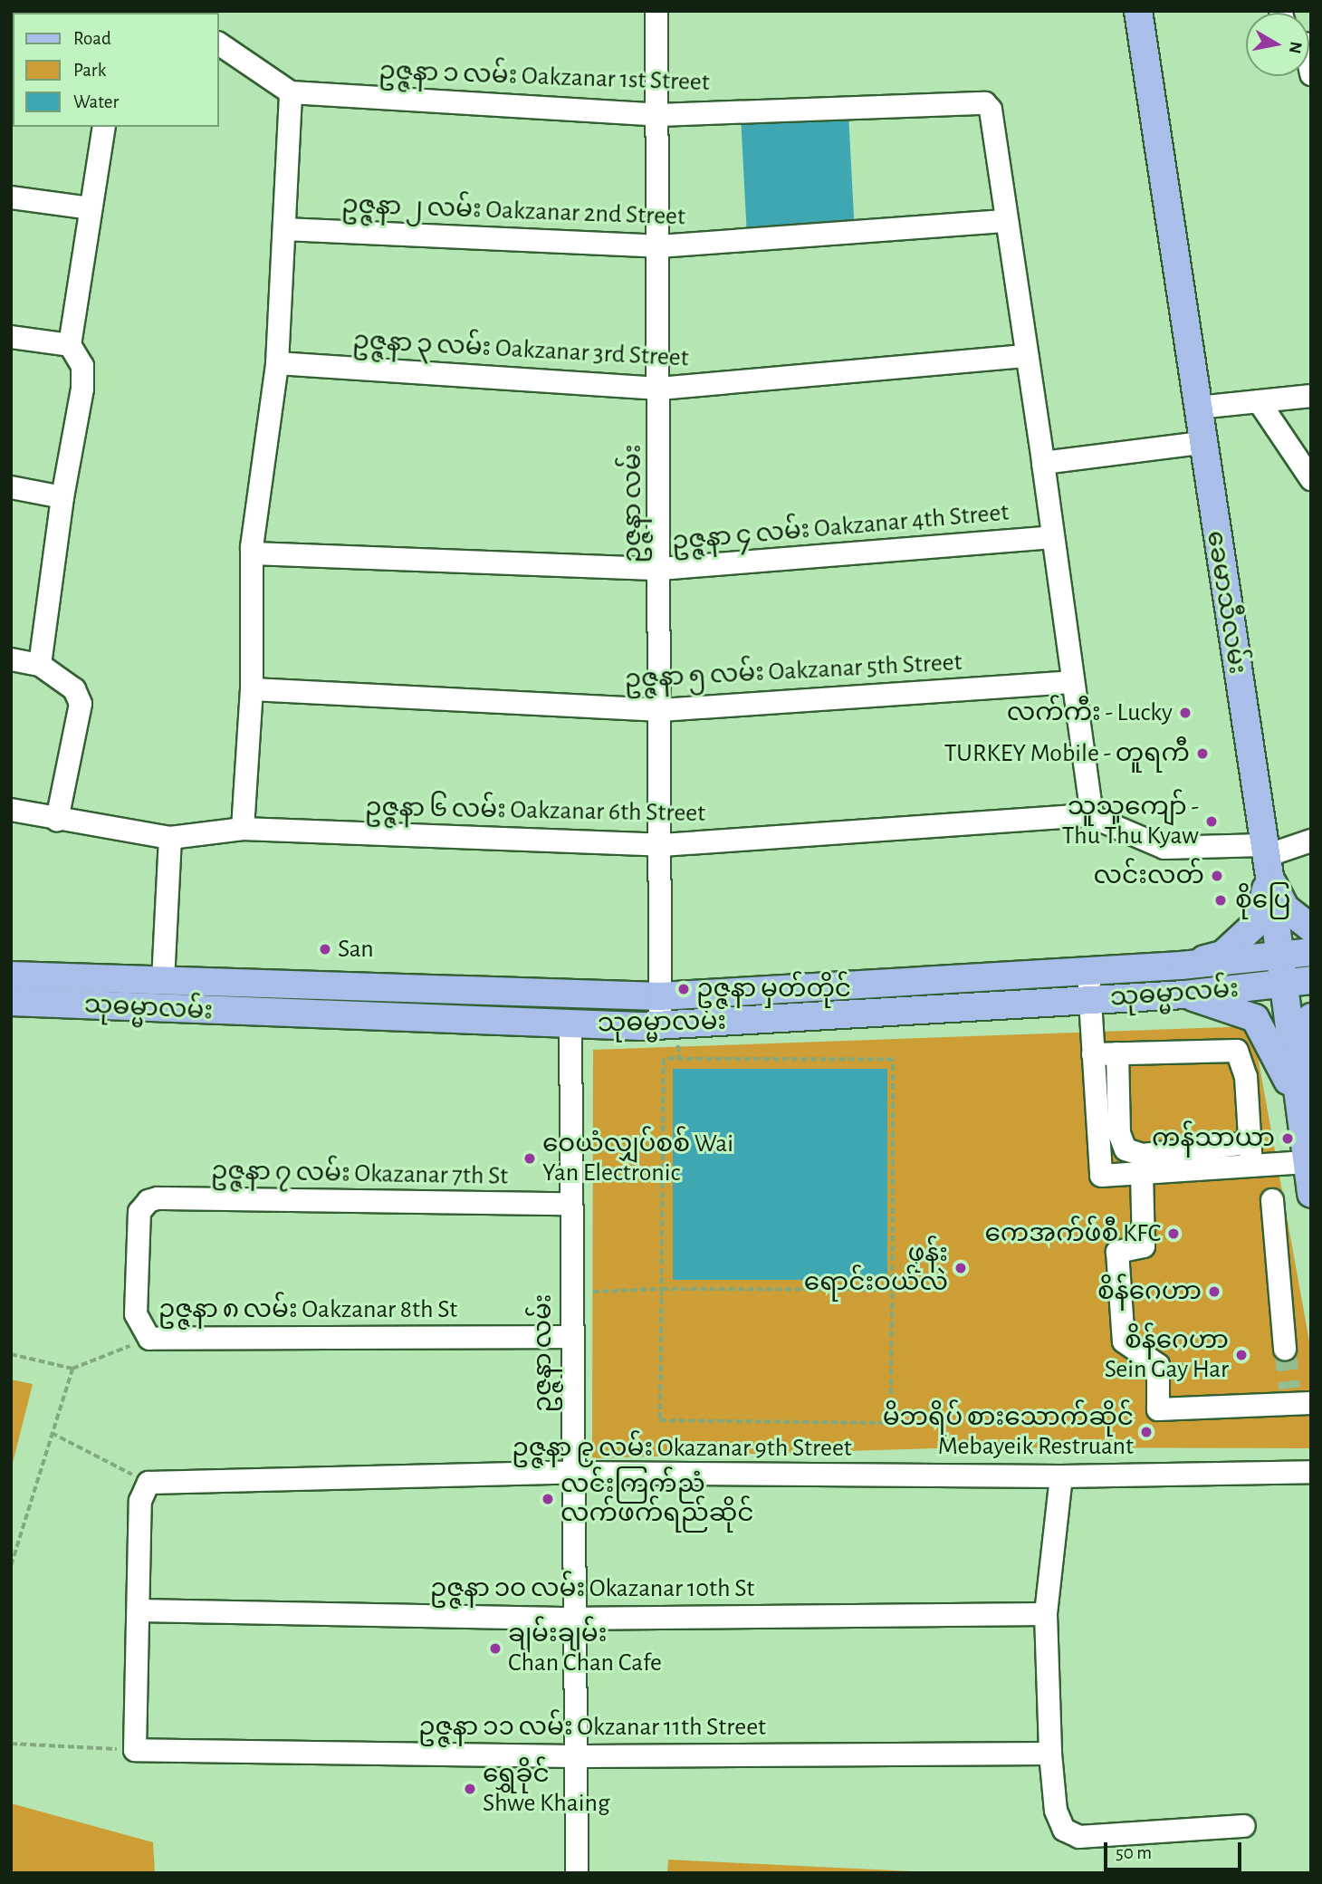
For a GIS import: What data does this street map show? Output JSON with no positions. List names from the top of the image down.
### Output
{
  "streets": {
    "main road": ["ခေမာသီလမ်း", "သုဓမ္မာလမ်း"],
    "street": [
      "ဥဇ္ဇနာ ၁ လမ်း Oakzanar 1st Street",
      "ဥဇ္ဇနာ ၂ လမ်း Oakzanar 2nd Street",
      "ဥဇ္ဇနာ ၃ လမ်း Oakzanar 3rd Street",
      "ဥဇ္ဇနာ လမ်း",
      "ဥဇ္ဇနာ ၄ လမ်း Oakzanar 4th Street",
      "ဥဇ္ဇနာ ၅ လမ်း Oakzanar 5th Street",
      "ဥဇ္ဇနာ ၆ လမ်း Oakzanar 6th Street",
      "ဥဇ္ဇနာ ၇ လမ်း Okazanar 7th St",
      "ဥဇ္ဇနာ ၈ လမ်း Oakzanar 8th St",
      "ဥဇ္ဇနာ ၉ လမ်း Okazanar 9th Street",
      "ဥဇ္ဇနာ ၁၀ လမ်း Okazanar 10th St",
      "ဥဇ္ဇနာ ၁၁ လမ်း Okzanar 11th Street"
    ]
  },
  "crossings": [
    ["ဥဇ္ဇနာ ၁ လမ်း Oakzanar 1st Street", "ဥဇ္ဇနာ ၂ လမ်း Oakzanar 2nd Street"],
    ["ဥဇ္ဇနာ ၁ လမ်း Oakzanar 1st Street", "ဥဇ္ဇနာ လမ်း"],
    ["ဥဇ္ဇနာ ၂ လမ်း Oakzanar 2nd Street", "ဥဇ္ဇနာ လမ်း"],
    ["ဥဇ္ဇနာ ၃ လမ်း Oakzanar 3rd Street", "ဥဇ္ဇနာ လမ်း"],
    ["ဥဇ္ဇနာ လမ်း", "ဥဇ္ဇနာ ၄ လမ်း Oakzanar 4th Street"],
    ["ဥဇ္ဇနာ လမ်း", "ဥဇ္ဇနာ ၅ လမ်း Oakzanar 5th Street"],
    ["ဥဇ္ဇနာ လမ်း", "ဥဇ္ဇနာ ၆ လမ်း Oakzanar 6th Street"],
    ["ဥဇ္ဇနာ လမ်း", "သုဓမ္မာလမ်း"],
    ["ဥဇ္ဇနာ လမ်း", "ဥဇ္ဇနာ ၇ လမ်း Okazanar 7th St"],
    ["ဥဇ္ဇနာ လမ်း", "ဥဇ္ဇနာ ၈ လမ်း Oakzanar 8th St"],
    ["ဥဇ္ဇနာ လမ်း", "ဥဇ္ဇနာ ၉ လမ်း Okazanar 9th Street"],
    ["ဥဇ္ဇနာ လမ်း", "ဥဇ္ဇနာ ၁၀ လမ်း Okazanar 10th St"],
    ["ဥဇ္ဇနာ လမ်း", "ဥဇ္ဇနာ ၁၁ လမ်း Okzanar 11th Street"],
    ["ခေမာသီလမ်း", "သုဓမ္မာလမ်း"],
    ["ဥဇ္ဇနာ ၇ လမ်း Okazanar 7th St", "ဥဇ္ဇနာ ၈ လမ်း Oakzanar 8th St"]
  ],
  "places": [
    "လက်ကီး - Lucky",
    "TURKEY Mobile - တူရကီ",
    "သူသူကျော် - Thu Thu Kyaw",
    "လင်းလတ်",
    "စိုပြေ",
    "San",
    "ဥဇ္ဇနာ မှတ်တိုင်",
    "ကန်သာယာ",
    "ဝေယံလျှပ်စစ် Wai Yan Electronic",
    "ကေအက်ဖ်စီ KFC",
    "ဖုန်း ရောင်းဝယ်လဲ",
    "စိန်ဂေဟာ",
    "စိန်ဂေဟာ Sein Gay Har",
    "မိဘရိပ် စားသောက်ဆိုင် Mebayeik Restruant",
    "လင်းကြက်ညံ လက်ဖက်ရည်ဆိုင်",
    "ချမ်းချမ်း Chan Chan Cafe",
    "ရွှေခိုင် Shwe Khaing"
  ],
  "legend": ["Road", "Park", "Water"],
  "scale_bar": "50 m",
  "north": "right"
}
